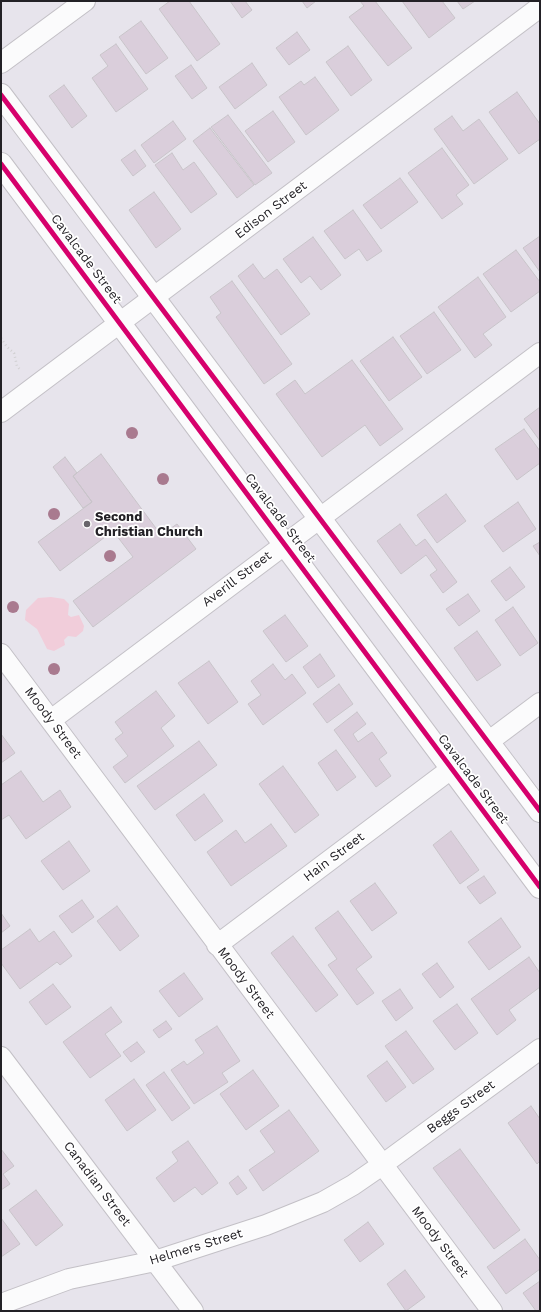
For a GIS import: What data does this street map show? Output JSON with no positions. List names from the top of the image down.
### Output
{
  "streets": {
    "main road": ["Cavalcade Street"],
    "street": [
      "Edison Street",
      "Averill Street",
      "Moody Street",
      "Hain Street",
      "Beggs Street",
      "Canadian Street",
      "Helmers Street"
    ]
  },
  "crossings": [
    ["Edison Street", "Cavalcade Street"],
    ["Cavalcade Street", "Averill Street"],
    ["Cavalcade Street", "Hain Street"],
    ["Averill Street", "Moody Street"],
    ["Moody Street", "Hain Street"],
    ["Moody Street", "Beggs Street"],
    ["Moody Street", "Helmers Street"],
    ["Beggs Street", "Helmers Street"],
    ["Canadian Street", "Helmers Street"]
  ],
  "places": ["Second Christian Church"]
}
